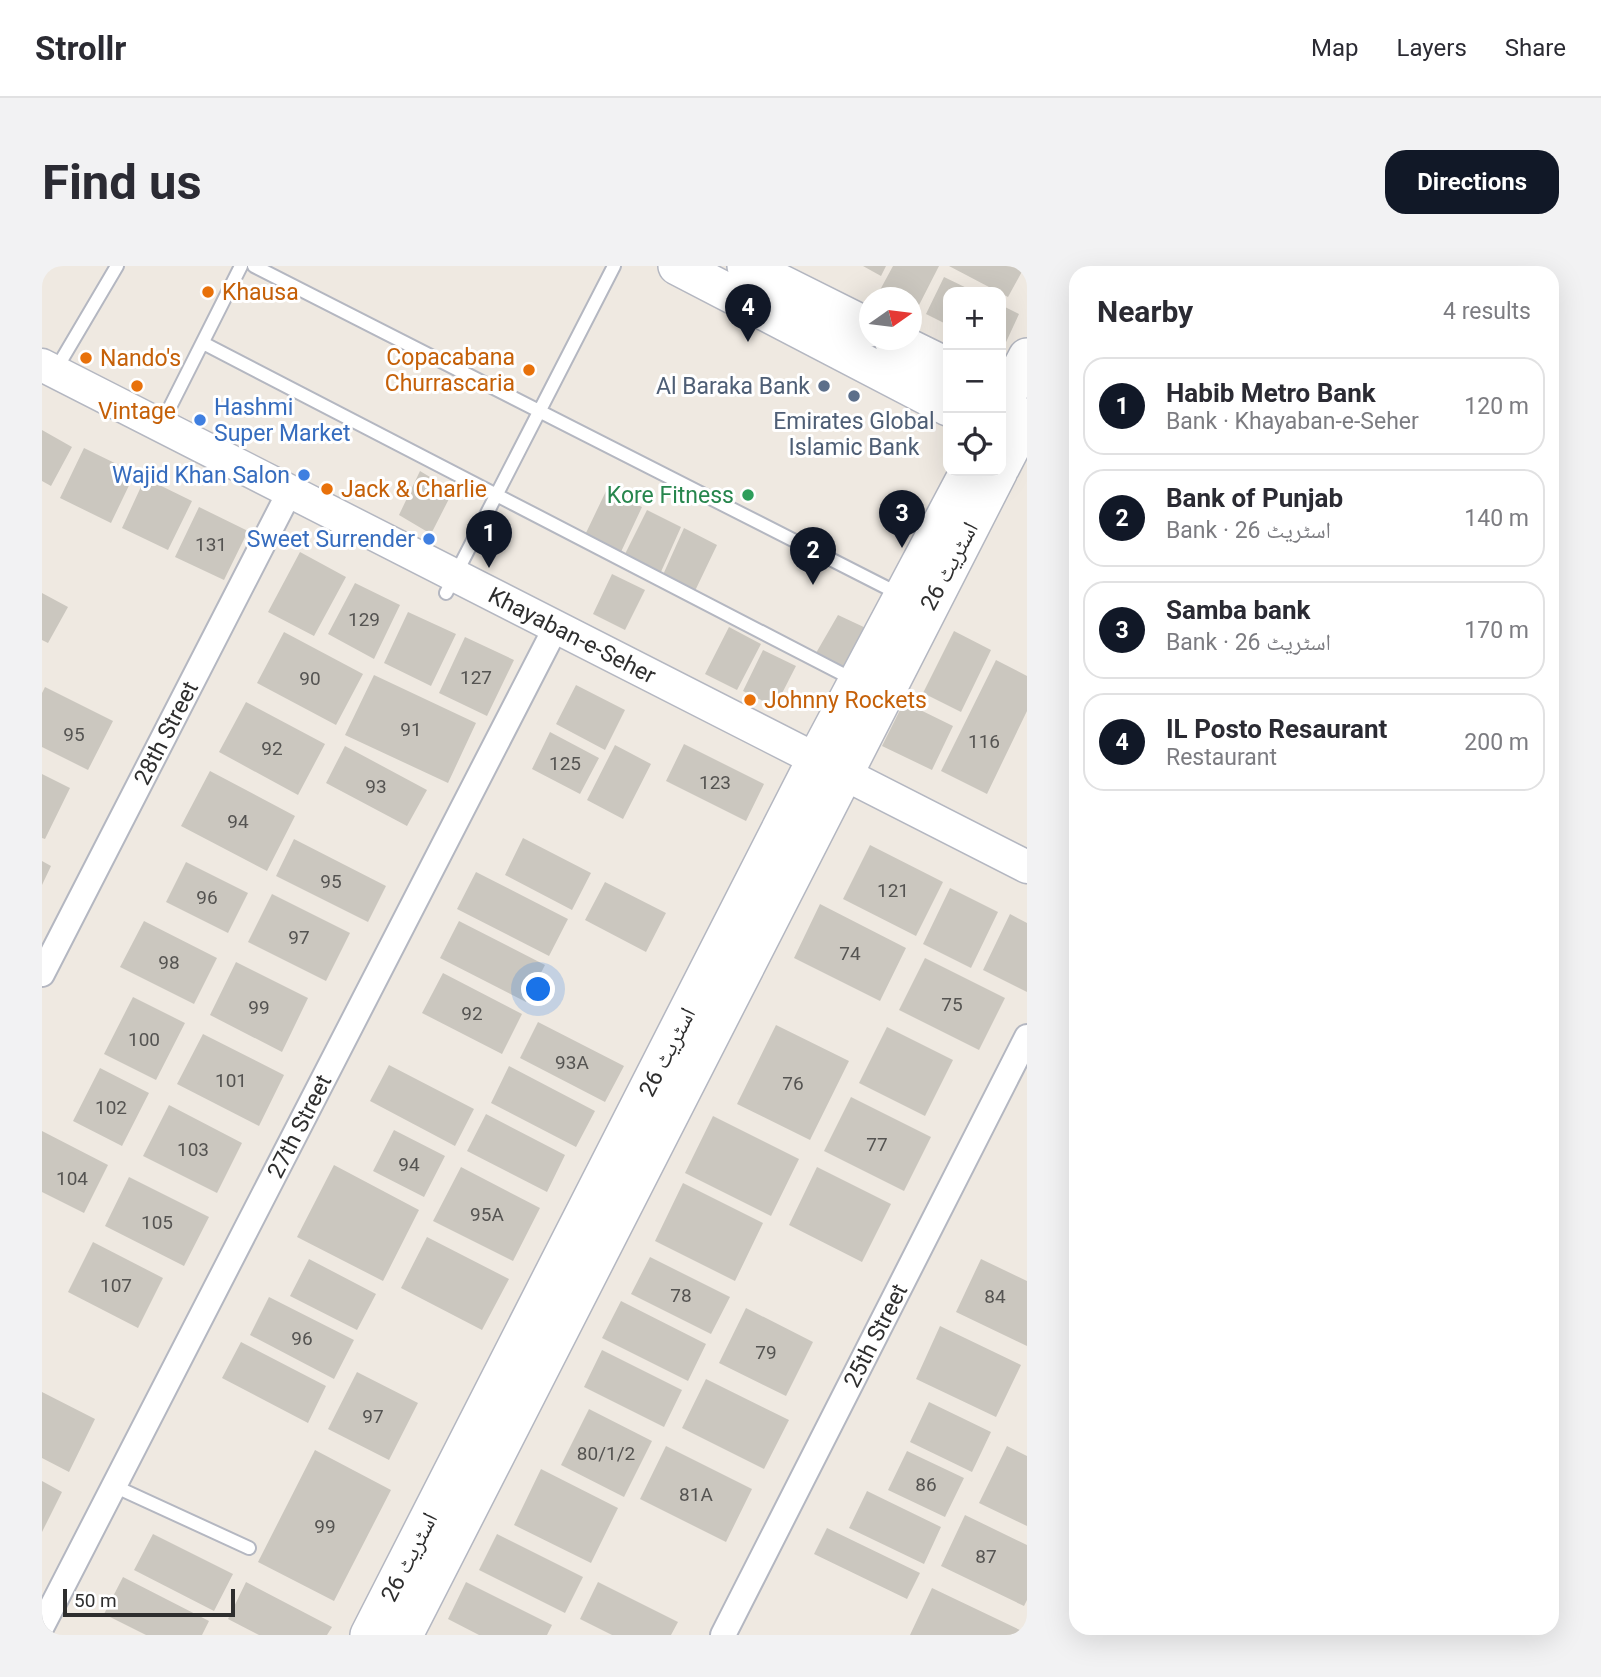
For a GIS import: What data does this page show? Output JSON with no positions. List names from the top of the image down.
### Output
{
  "streets": {
    "main road": ["اسٹریٹ 26"],
    "street": [
      "Khayaban-e-Seher",
      "28th Street",
      "27th Street",
      "25th Street"
    ]
  },
  "crossings": [
    ["اسٹریٹ 26", "Khayaban-e-Seher"],
    ["Khayaban-e-Seher", "28th Street"],
    ["Khayaban-e-Seher", "27th Street"]
  ],
  "places": [
    "Khausa",
    "Nando's",
    "Copacabana Churrascaria",
    "Vintage",
    "Al Baraka Bank",
    "Emirates Global Islamic Bank",
    "Hashmi Super Market",
    "Wajid Khan Salon",
    "Jack & Charlie",
    "Kore Fitness",
    "Sweet Surrender",
    "Johnny Rockets"
  ],
  "house_numbers": [
    "131",
    "129",
    "127",
    "90",
    "91",
    "95",
    "116",
    "92",
    "125",
    "123",
    "93",
    "94",
    "95",
    "121",
    "96",
    "97",
    "74",
    "98",
    "75",
    "99",
    "92",
    "100",
    "93A",
    "101",
    "76",
    "102",
    "77",
    "103",
    "94",
    "104",
    "95A",
    "105",
    "107",
    "78",
    "84",
    "96",
    "79",
    "97",
    "80/1/2",
    "86",
    "81A",
    "99",
    "87"
  ],
  "scale_bar": "50 m",
  "north": "right",
  "page": {
    "header": "Strollr",
    "nav": ["Map", "Layers", "Share"],
    "buttons": "Directions",
    "title": "Find us",
    "heading": ["Nearby", "4 results"],
    "pins": [
      "4",
      "3",
      "1",
      "2"
    ],
    "map_buttons": ["+", "−"],
    "list": [
      {
        "mark": "1",
        "name": "Habib Metro Bank",
        "note": "Bank · Khayaban-e-Seher",
        "value": "120 m"
      },
      {
        "mark": "2",
        "name": "Bank of Punjab",
        "note": "Bank · اسٹریٹ 26",
        "value": "140 m"
      },
      {
        "mark": "3",
        "name": "Samba bank",
        "note": "Bank · اسٹریٹ 26",
        "value": "170 m"
      },
      {
        "mark": "4",
        "name": "IL Posto Resaurant",
        "note": "Restaurant",
        "value": "200 m"
      }
    ],
    "scale": "50 m"
  }
}
